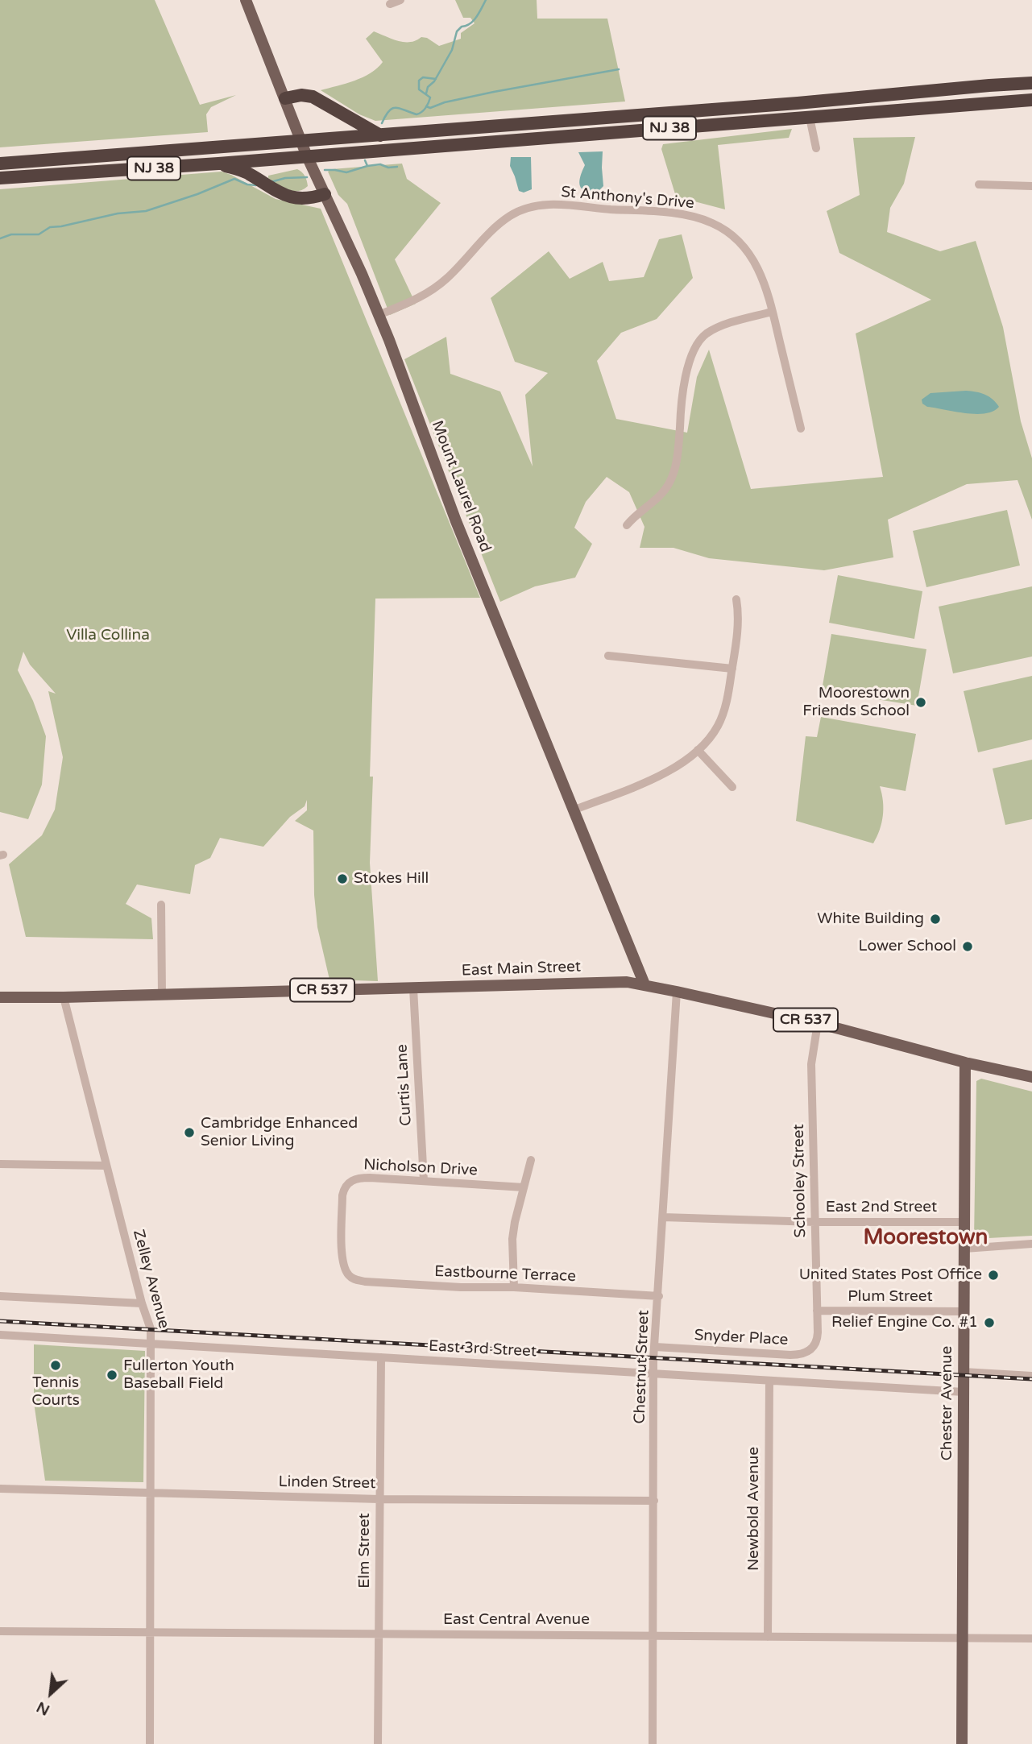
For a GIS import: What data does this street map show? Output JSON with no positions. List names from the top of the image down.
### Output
{
  "streets": {
    "highway": ["NJ 38"],
    "main road": [
      "Mount Laurel Road",
      "East Main Street",
      "CR 537",
      "Chester Avenue"
    ],
    "street": [
      "St Anthony's Drive",
      "Curtis Lane",
      "Nicholson Drive",
      "Schooley Street",
      "East 2nd Street",
      "Eastbourne Terrace",
      "Zelley Avenue",
      "Plum Street",
      "Snyder Place",
      "East 3rd Street",
      "Chestnut Street",
      "Linden Street",
      "Newbold Avenue",
      "Elm Street",
      "East Central Avenue"
    ]
  },
  "crossings": [
    ["NJ 38", "Mount Laurel Road"],
    ["St Anthony's Drive", "Mount Laurel Road"],
    ["Mount Laurel Road", "East Main Street"],
    ["East Main Street", "Curtis Lane"],
    ["East Main Street", "Schooley Street"],
    ["East Main Street", "Zelley Avenue"],
    ["East Main Street", "Chestnut Street"],
    ["East Main Street", "Chester Avenue"],
    ["Curtis Lane", "Nicholson Drive"],
    ["Nicholson Drive", "Eastbourne Terrace"],
    ["Schooley Street", "East 2nd Street"],
    ["Schooley Street", "Plum Street"],
    ["Schooley Street", "Snyder Place"],
    ["East 2nd Street", "Chestnut Street"],
    ["East 2nd Street", "Chester Avenue"],
    ["Eastbourne Terrace", "Chestnut Street"],
    ["Zelley Avenue", "East 3rd Street"],
    ["Zelley Avenue", "Linden Street"],
    ["Zelley Avenue", "East Central Avenue"],
    ["Plum Street", "Chester Avenue"],
    ["Snyder Place", "Chestnut Street"],
    ["East 3rd Street", "Chestnut Street"],
    ["East 3rd Street", "Chester Avenue"],
    ["East 3rd Street", "Newbold Avenue"],
    ["East 3rd Street", "Elm Street"],
    ["Chestnut Street", "Linden Street"],
    ["Chestnut Street", "East Central Avenue"],
    ["Chester Avenue", "East Central Avenue"],
    ["Linden Street", "Elm Street"],
    ["Newbold Avenue", "East Central Avenue"],
    ["Elm Street", "East Central Avenue"]
  ],
  "districts": ["Moorestown"],
  "parks": ["Villa Collina"],
  "places": [
    "Moorestown Friends School",
    "Stokes Hill",
    "White Building",
    "Lower School",
    "Cambridge Enhanced Senior Living",
    "United States Post Office",
    "Relief Engine Co. #1",
    "Tennis Courts",
    "Fullerton Youth Baseball Field"
  ],
  "north": "bottom left"
}
